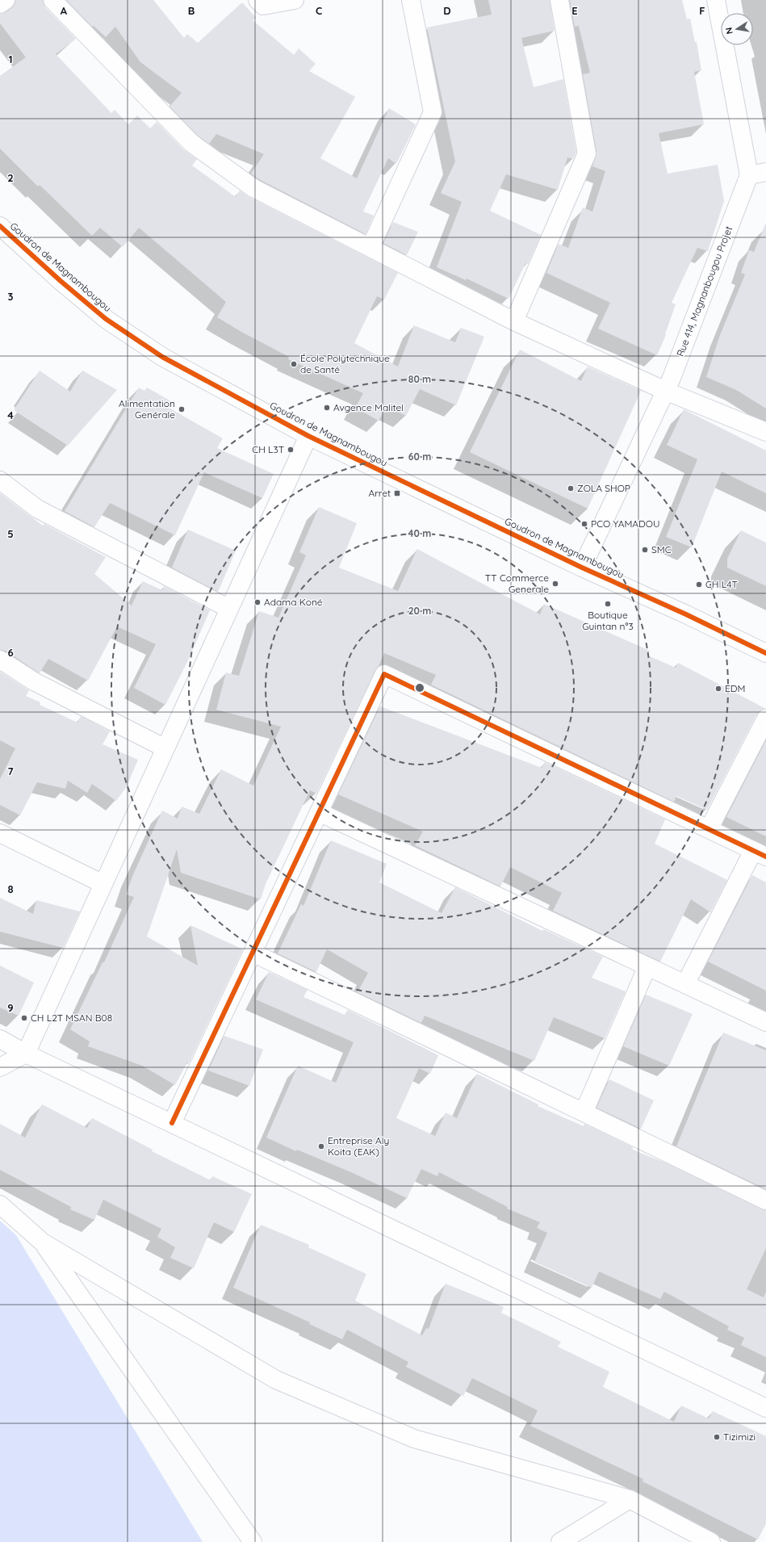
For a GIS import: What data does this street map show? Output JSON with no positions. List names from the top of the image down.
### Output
{
  "streets": {
    "street": ["Goudron de Magnambougou", "Rue 414, Magnanbougou Projet"]
  },
  "crossings": [
    ["Goudron de Magnambougou", "Rue 414, Magnanbougou Projet"]
  ],
  "places": {
    "other": [
      "École Polytechnique de Santé",
      "Avgence Malitel",
      "Alimentation Genérale",
      "CH L3T",
      "ZOLA SHOP",
      "PCO YAMADOU",
      "SMC",
      "TT Commerce Generale",
      "CH L4T",
      "Adama Koné",
      "Boutique Guintan n°3",
      "EDM",
      "CH L2T MSAN B08",
      "Entreprise Aly Koita (EAK)",
      "Tizimizi"
    ],
    "transit": ["Arret"]
  },
  "north": "left",
  "grid": {
    "columns": [
      "A",
      "B",
      "C",
      "D",
      "E",
      "F"
    ],
    "rows": [
      "1",
      "2",
      "3",
      "4",
      "5",
      "6",
      "7",
      "8",
      "9"
    ]
  },
  "rings": [
    "80 m",
    "60 m",
    "40 m",
    "20 m"
  ]
}
